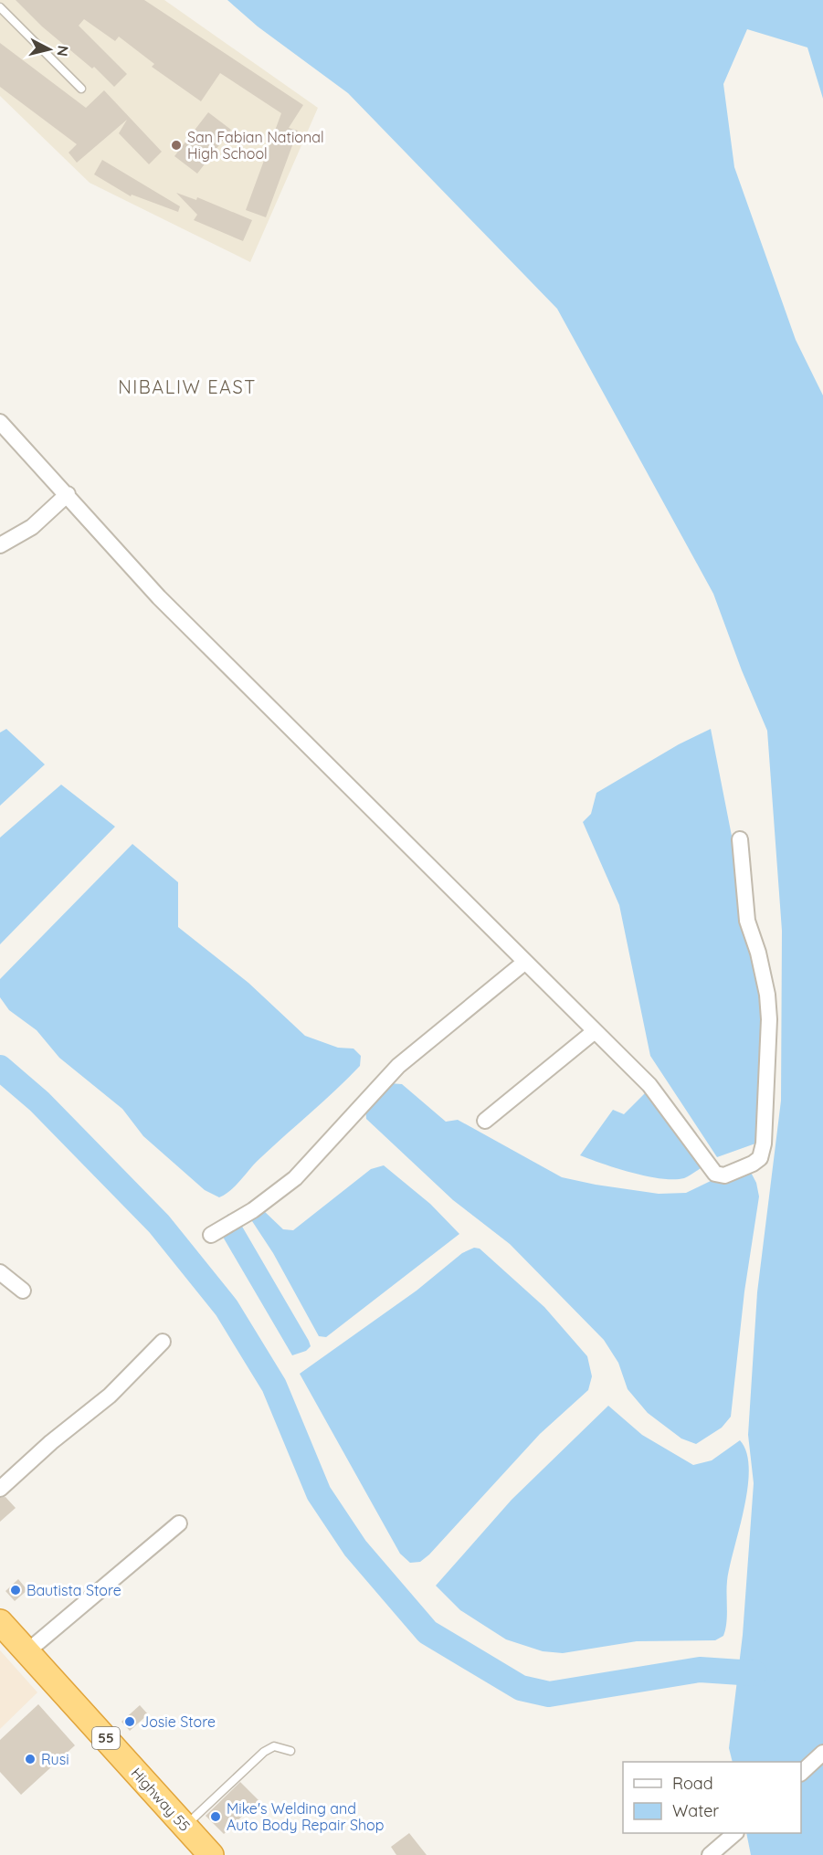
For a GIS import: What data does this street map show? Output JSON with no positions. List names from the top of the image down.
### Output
{
  "streets": {
    "highway": ["55", "Highway 55"]
  },
  "districts": ["NIBALIW EAST"],
  "places": [
    "San Fabian National High School",
    "Bautista Store",
    "Josie Store",
    "Rusi",
    "Mike's Welding and Auto Body Repair Shop"
  ],
  "legend": ["Road", "Water"],
  "north": "right"
}
